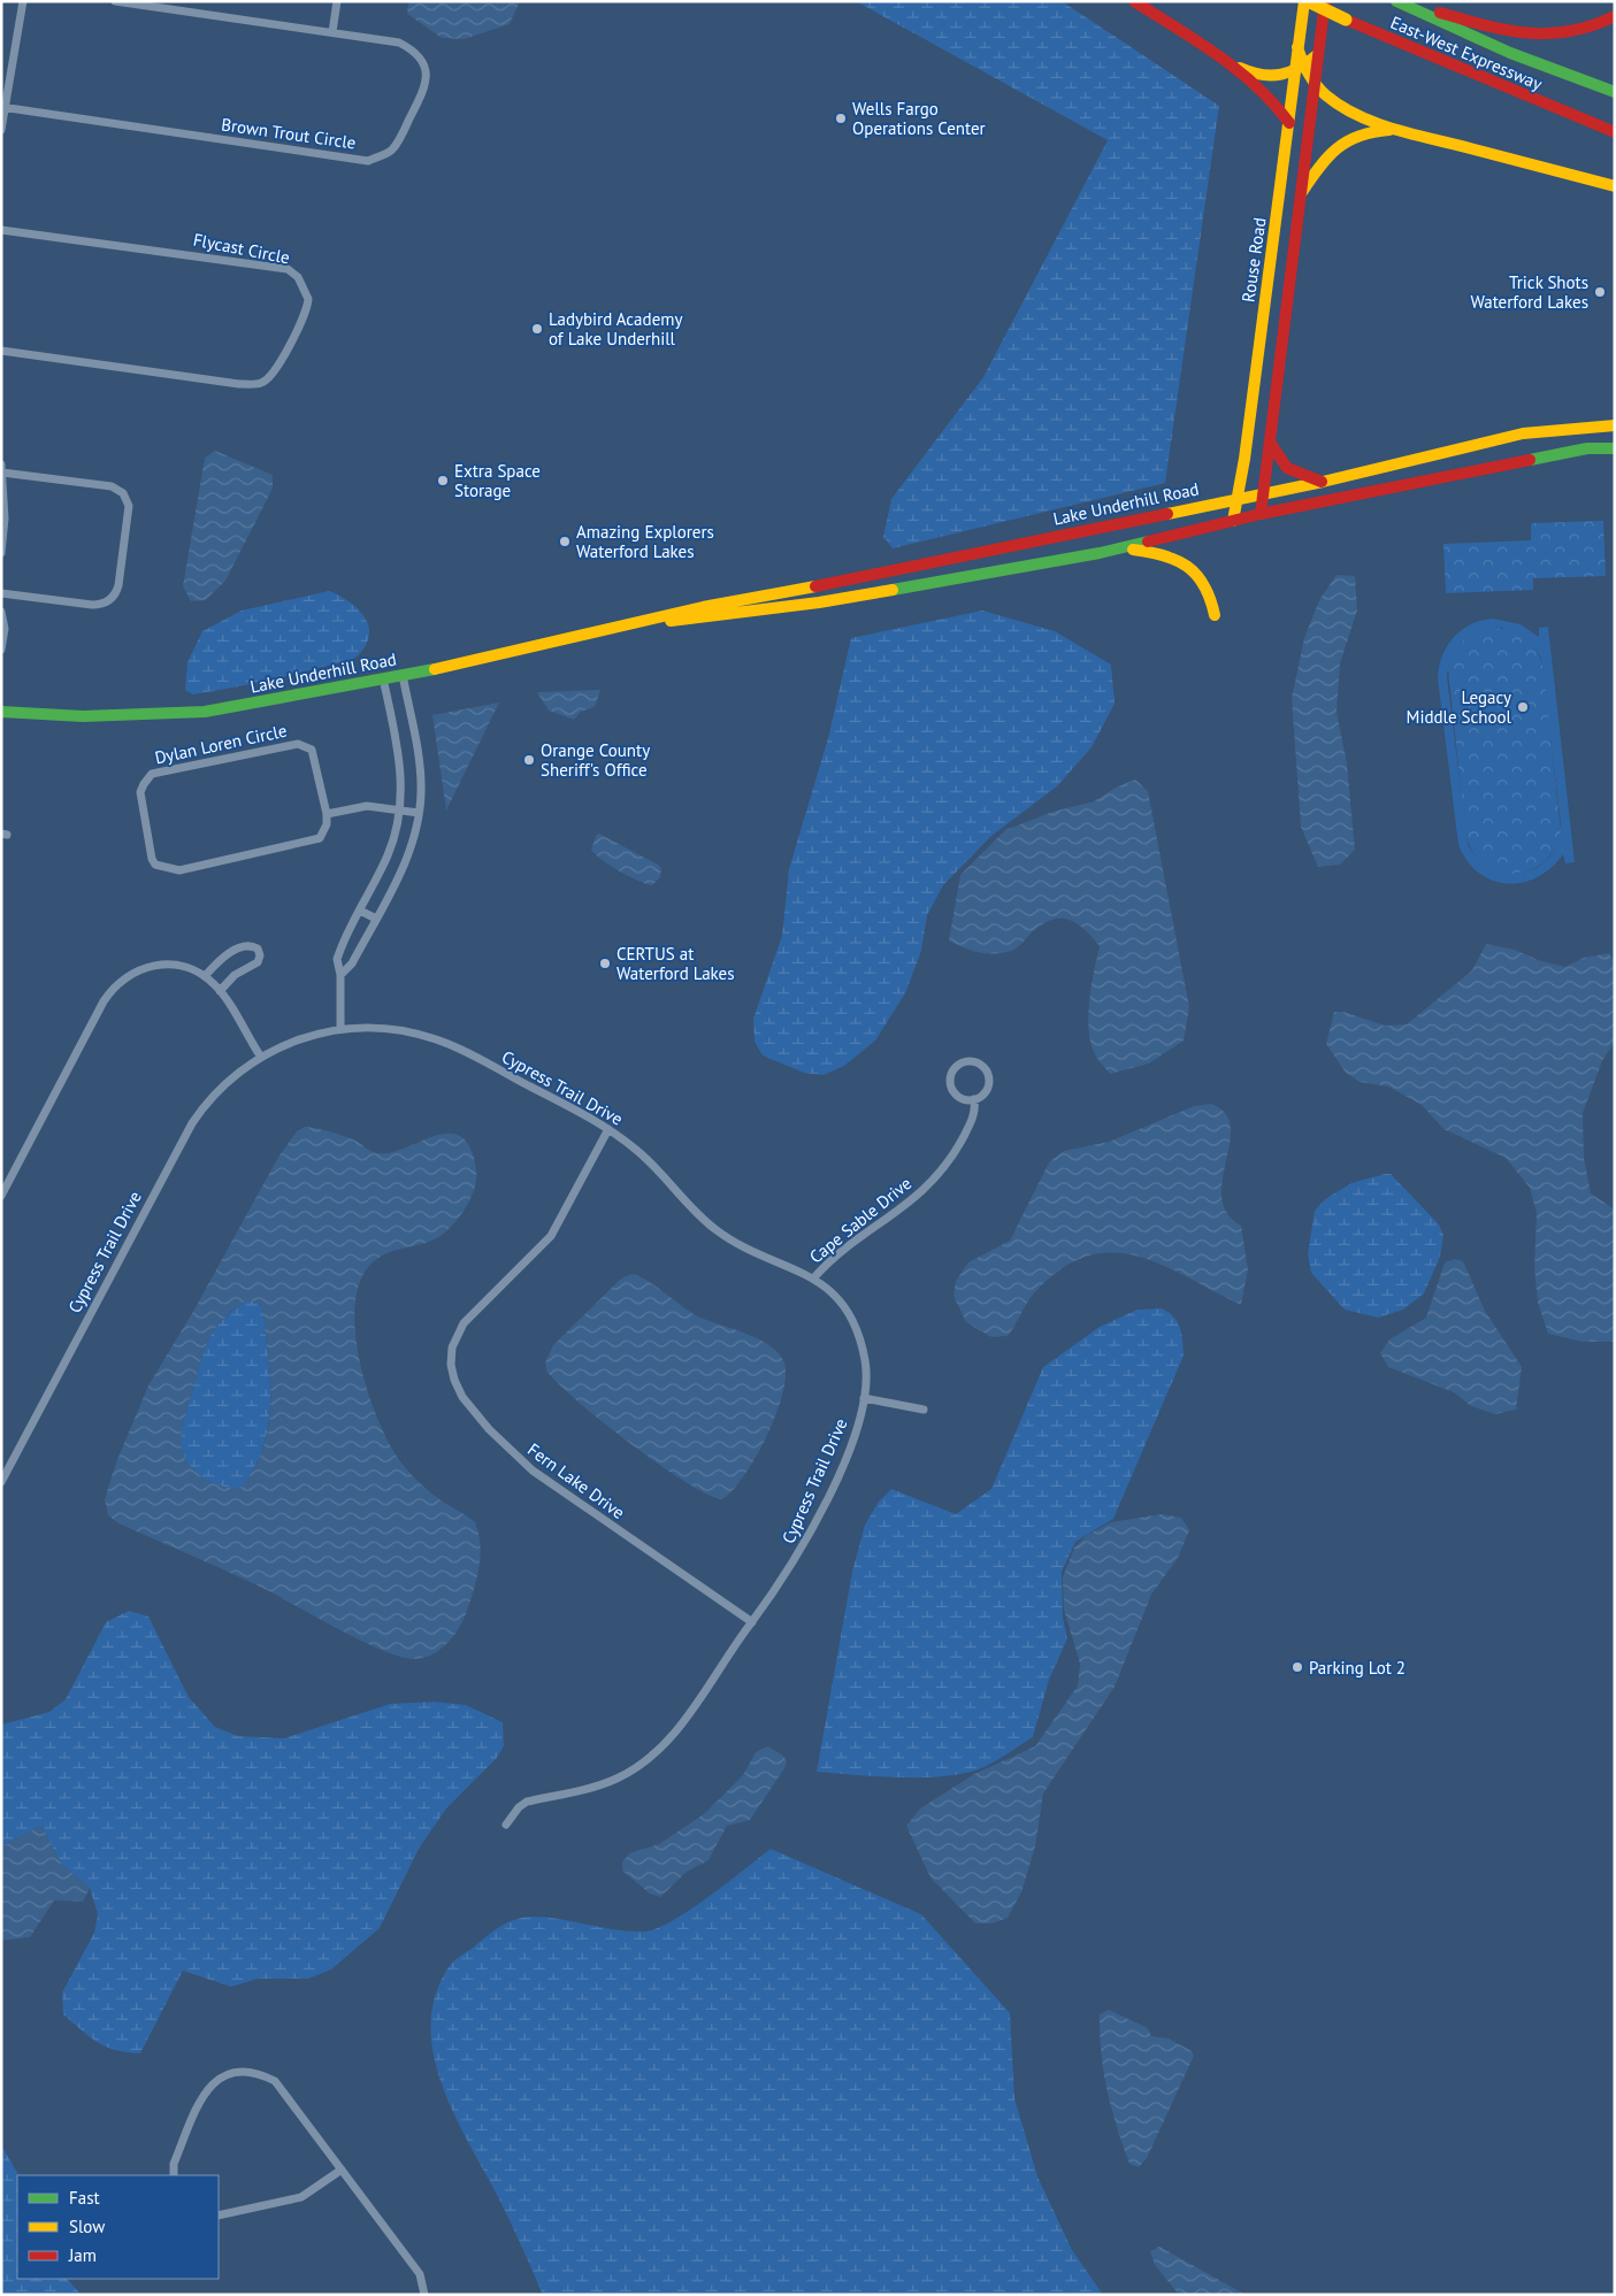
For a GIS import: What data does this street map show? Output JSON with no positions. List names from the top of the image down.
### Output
{
  "streets": {
    "main road": ["East-West Expressway", "Rouse Road", "Lake Underhill Road"],
    "street": [
      "Brown Trout Circle",
      "Flycast Circle",
      "Dylan Loren Circle",
      "Cypress Trail Drive",
      "Cape Sable Drive",
      "Fern Lake Drive"
    ]
  },
  "crossings": [
    ["Rouse Road", "Lake Underhill Road"],
    ["Cypress Trail Drive", "Cape Sable Drive"],
    ["Cypress Trail Drive", "Fern Lake Drive"]
  ],
  "places": [
    "Wells Fargo Operations Center",
    "Trick Shots Waterford Lakes",
    "Ladybird Academy of Lake Underhill",
    "Extra Space Storage",
    "Amazing Explorers Waterford Lakes",
    "Legacy Middle School",
    "Orange County Sheriff's Office",
    "CERTUS at Waterford Lakes",
    "Parking Lot 2"
  ],
  "legend": ["Fast", "Slow", "Jam"]
}
